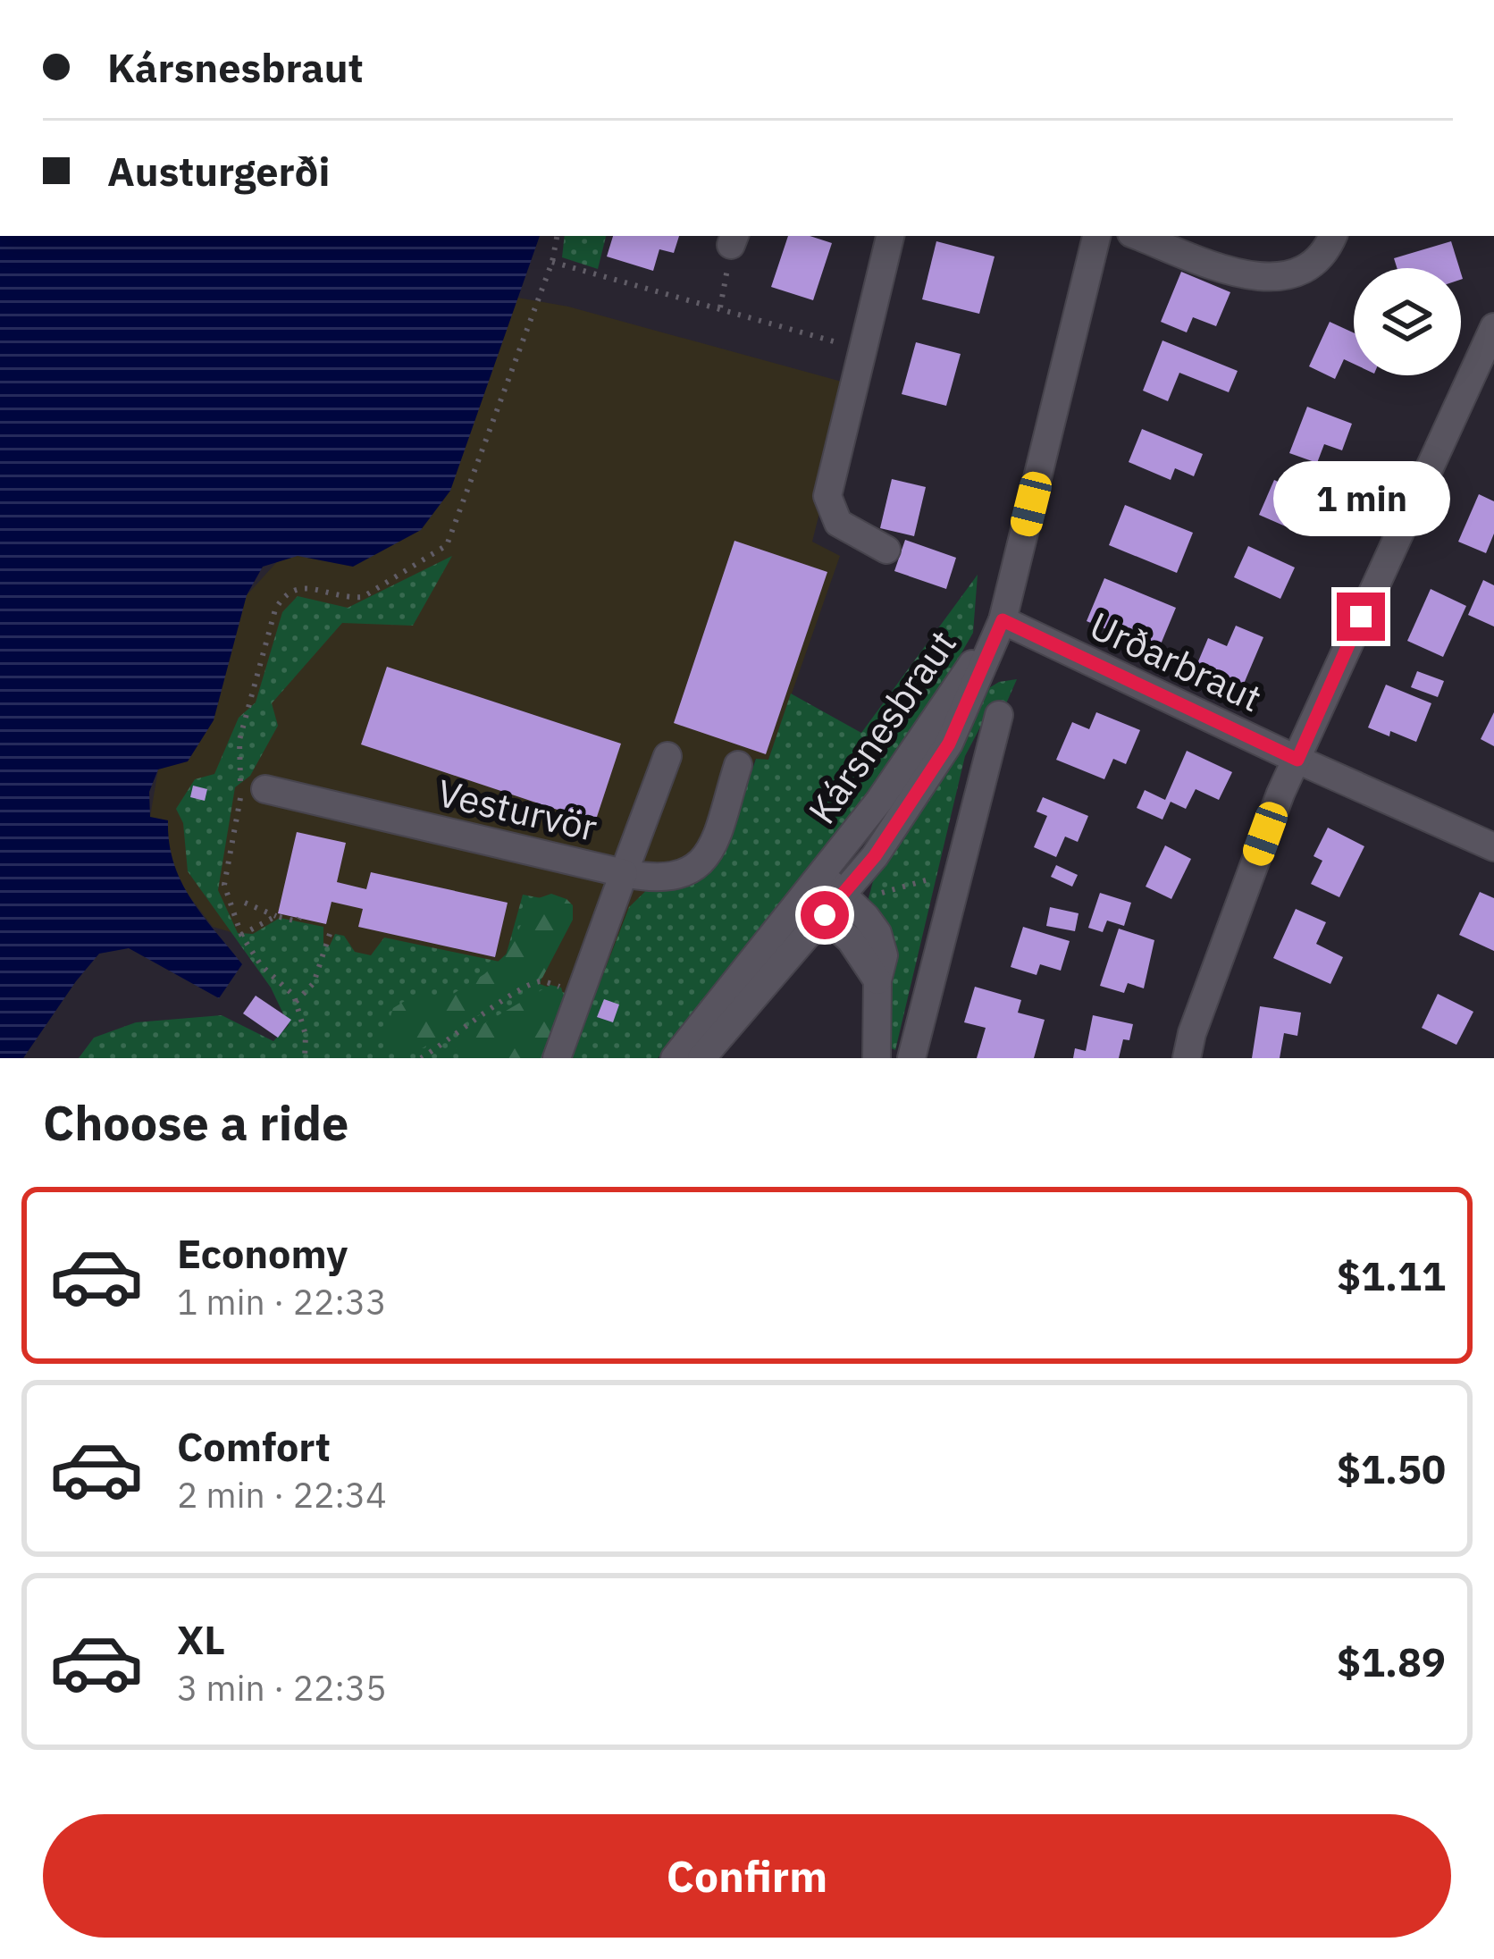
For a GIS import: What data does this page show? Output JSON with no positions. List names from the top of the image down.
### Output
{
  "streets": {
    "street": ["Urðarbraut", "Kársnesbraut", "Vesturvör"]
  },
  "crossings": [
    ["Urðarbraut", "Kársnesbraut"]
  ],
  "page": {
    "banner": ["Kársnesbraut", "Austurgerði"],
    "bubble": "1 min",
    "heading": "Choose a ride",
    "list": [
      {
        "name": "Economy",
        "note": "1 min · 22:33",
        "value": "$1.11"
      },
      {
        "name": "Comfort",
        "note": "2 min · 22:34",
        "value": "$1.50"
      },
      {
        "name": "XL",
        "note": "3 min · 22:35",
        "value": "$1.89"
      }
    ],
    "buttons": "Confirm"
  }
}
